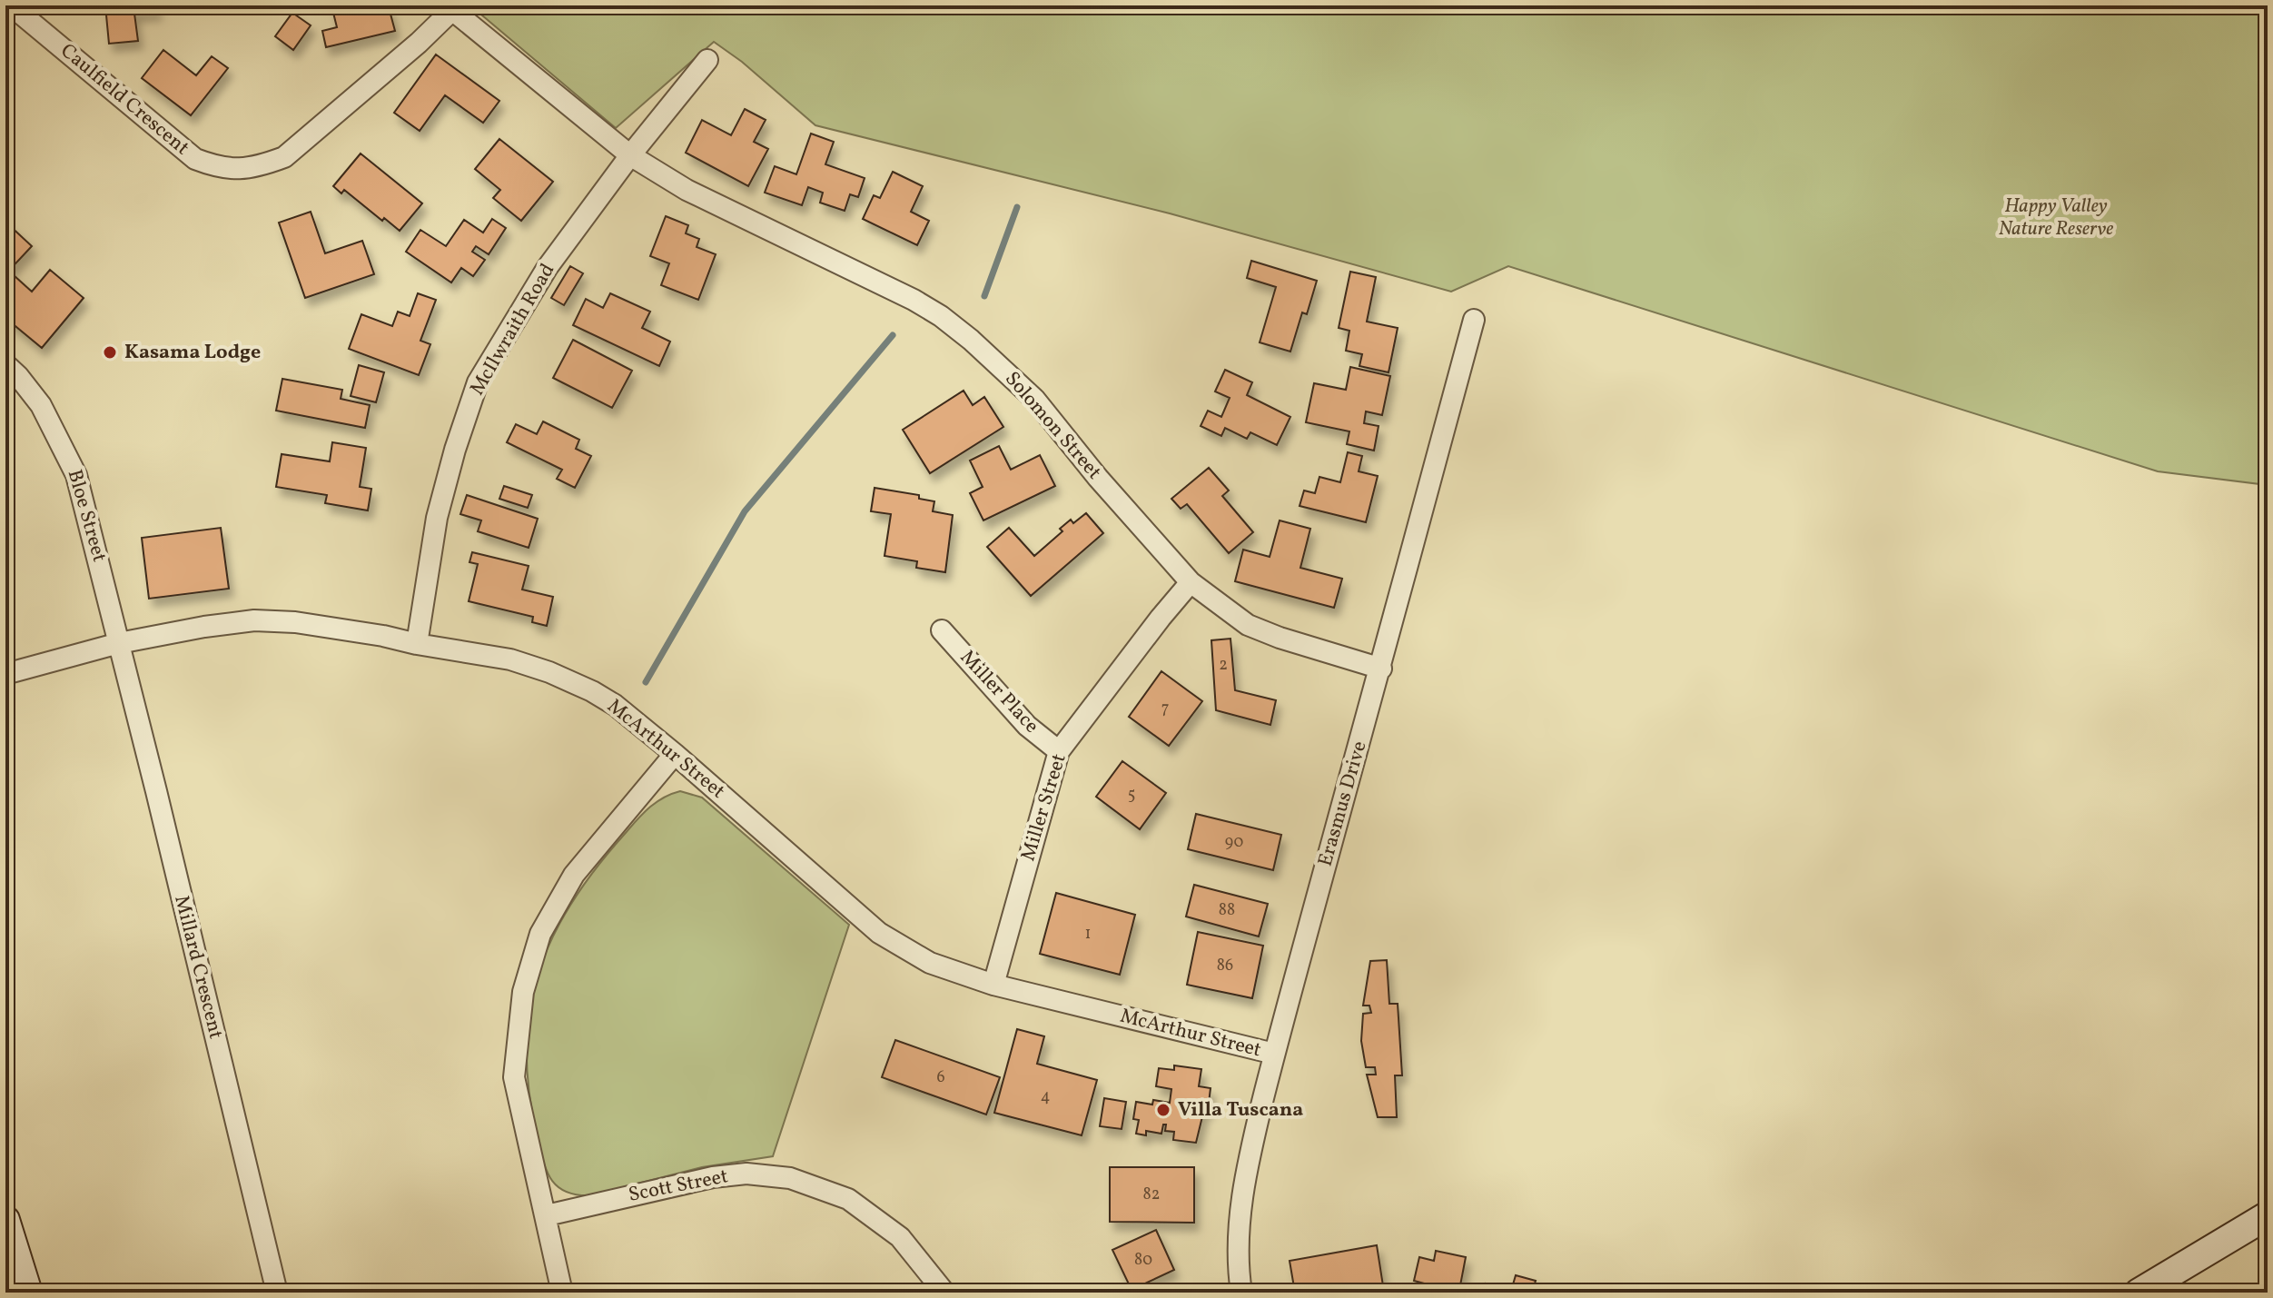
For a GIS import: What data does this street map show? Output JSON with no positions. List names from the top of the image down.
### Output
{
  "streets": {
    "street": [
      "Caulfield Crescent",
      "McIlwraith Road",
      "Solomon Street",
      "Bloe Street",
      "Miller Place",
      "McArthur Street",
      "Erasmus Drive",
      "Miller Street",
      "Millard Crescent",
      "Scott Street"
    ]
  },
  "crossings": [
    ["Caulfield Crescent", "McIlwraith Road"],
    ["Caulfield Crescent", "Solomon Street"],
    ["McIlwraith Road", "Solomon Street"],
    ["McIlwraith Road", "McArthur Street"],
    ["Solomon Street", "Erasmus Drive"],
    ["Solomon Street", "Miller Street"],
    ["Bloe Street", "McArthur Street"],
    ["Bloe Street", "Millard Crescent"],
    ["Miller Place", "Miller Street"],
    ["McArthur Street", "Erasmus Drive"],
    ["McArthur Street", "Miller Street"],
    ["McArthur Street", "Millard Crescent"]
  ],
  "parks": ["Happy Valley Nature Reserve"],
  "places": ["Kasama Lodge", "Villa Tuscana"],
  "house_numbers": [
    "2",
    "7",
    "5",
    "90",
    "88",
    "1",
    "86",
    "6",
    "4",
    "82",
    "80"
  ]
}
